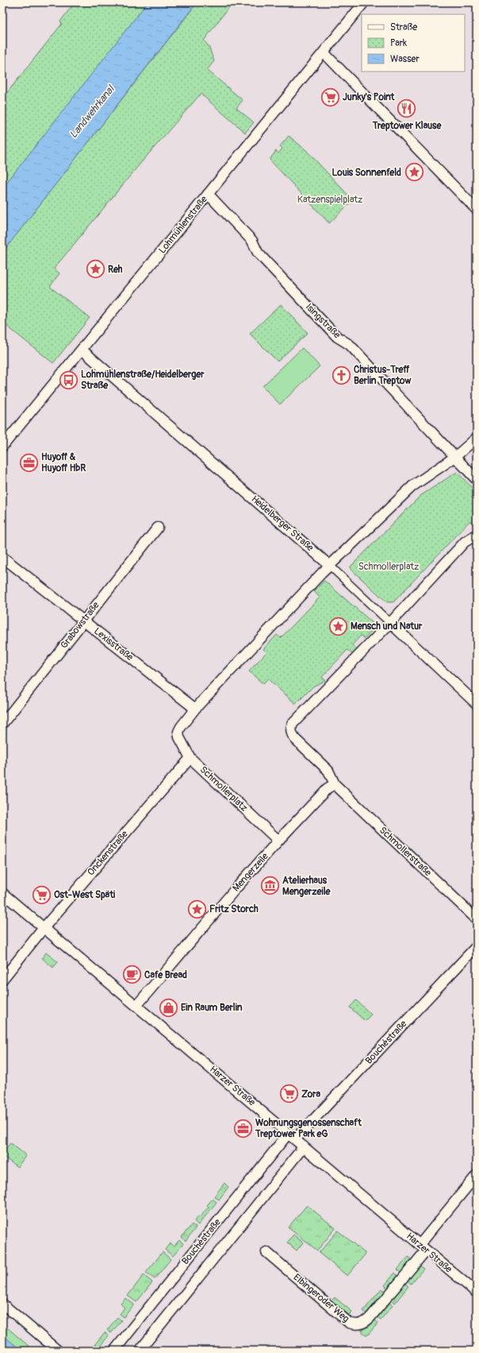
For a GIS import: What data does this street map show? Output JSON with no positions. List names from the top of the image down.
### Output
{
  "streets": {
    "street": [
      "Lohmühlenstraße",
      "Isingstraße",
      "Heidelberger Straße",
      "Grabowstraße",
      "Lexisstraße",
      "Schmollerplatz",
      "Schmollerstraße",
      "Onckenstraße",
      "Mengerzeile",
      "Bouchéstraße",
      "Harzer Straße",
      "Elbingeroder Weg"
    ]
  },
  "crossings": [
    ["Lohmühlenstraße", "Isingstraße"],
    ["Lohmühlenstraße", "Heidelberger Straße"],
    ["Isingstraße", "Schmollerplatz"],
    ["Heidelberger Straße", "Schmollerplatz"],
    ["Grabowstraße", "Lexisstraße"],
    ["Lexisstraße", "Schmollerplatz"],
    ["Schmollerplatz", "Onckenstraße"],
    ["Schmollerplatz", "Mengerzeile"],
    ["Onckenstraße", "Harzer Straße"],
    ["Mengerzeile", "Harzer Straße"],
    ["Bouchéstraße", "Harzer Straße"],
    ["Harzer Straße", "Elbingeroder Weg"]
  ],
  "water": ["Landwehrkanal"],
  "parks": ["Katzenspielplatz", "Schmollerplatz"],
  "places": {
    "supermarket": ["Junky's Point", "Ost-West Späti", "Zora"],
    "restaurant": ["Treptower Klause"],
    "place": [
      "Louis Sonnenfeld",
      "Reh",
      "Mensch und Natur",
      "Fritz Storch"
    ],
    "church": ["Christus-Treff Berlin Treptow"],
    "bus stop": ["Lohmühlenstraße/Heidelberger Straße"],
    "office": ["Huyoff & Huyoff HbR", "Wohnungsgenossenschaft Treptower Park eG"],
    "museum": ["Atelierhaus Mengerzeile"],
    "cafe": ["Cafe Bread"],
    "shop": ["Ein Raum Berlin"]
  },
  "legend": ["Straße", "Park", "Wasser"]
}
